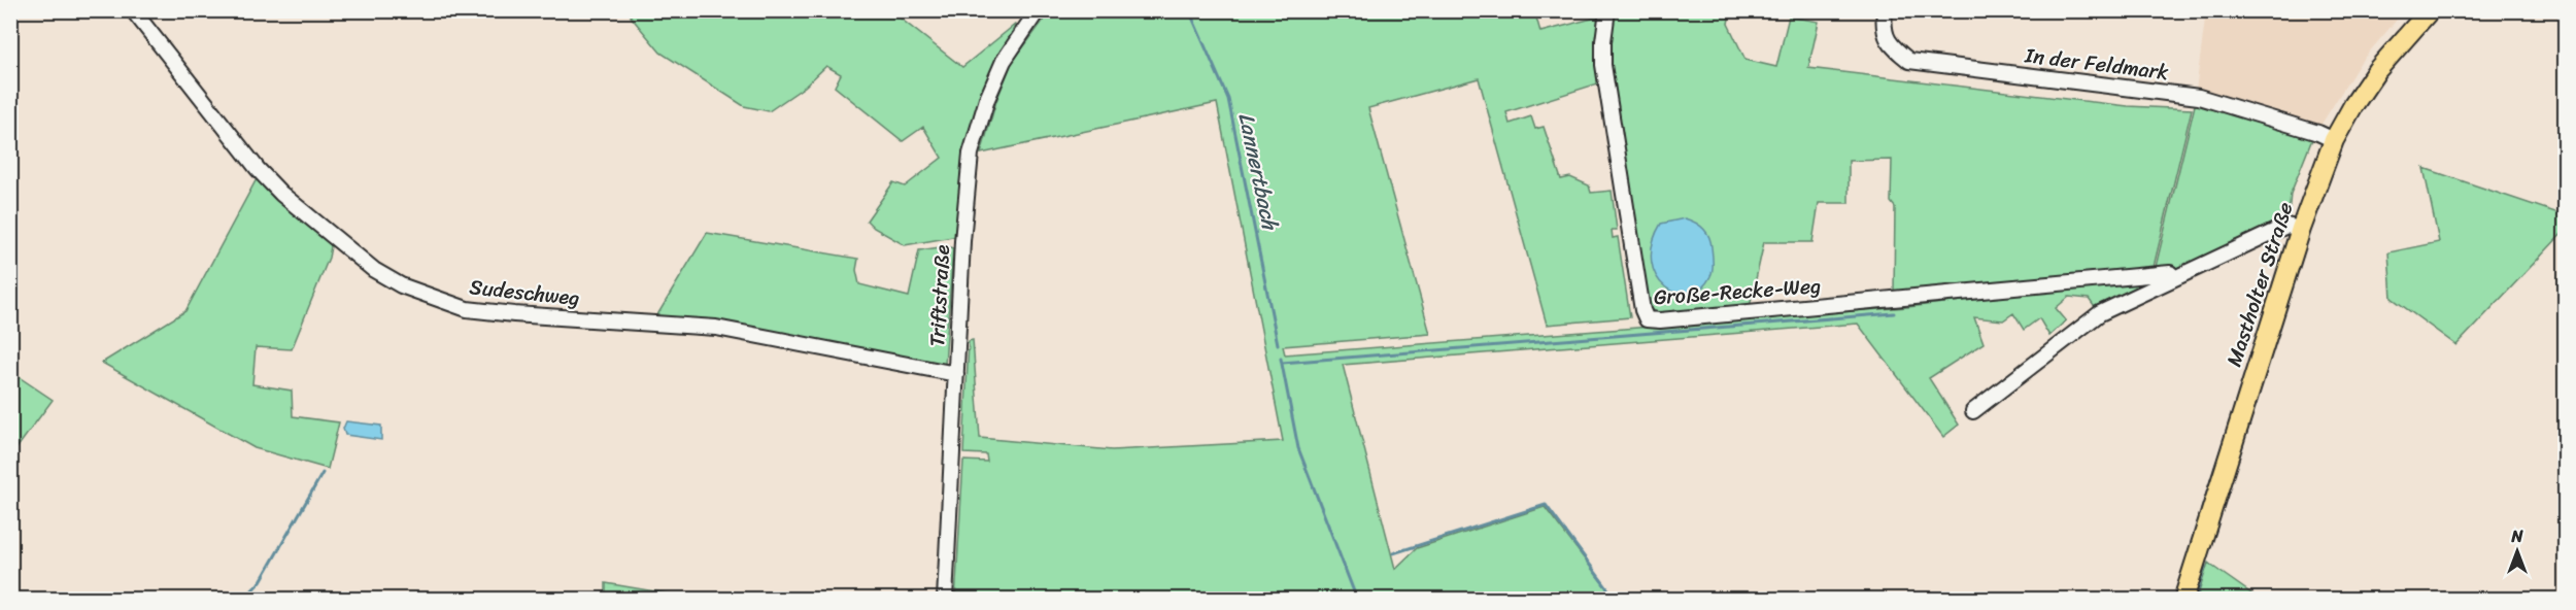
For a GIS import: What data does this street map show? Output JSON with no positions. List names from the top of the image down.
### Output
{
  "streets": {
    "main road": ["Mastholter Straße"],
    "street": [
      "In der Feldmark",
      "Große-Recke-Weg",
      "Sudeschweg",
      "Triftstraße"
    ]
  },
  "crossings": [
    ["In der Feldmark", "Mastholter Straße"],
    ["Mastholter Straße", "Große-Recke-Weg"],
    ["Sudeschweg", "Triftstraße"]
  ],
  "water": ["Lannertbach"],
  "north": "top"
}
